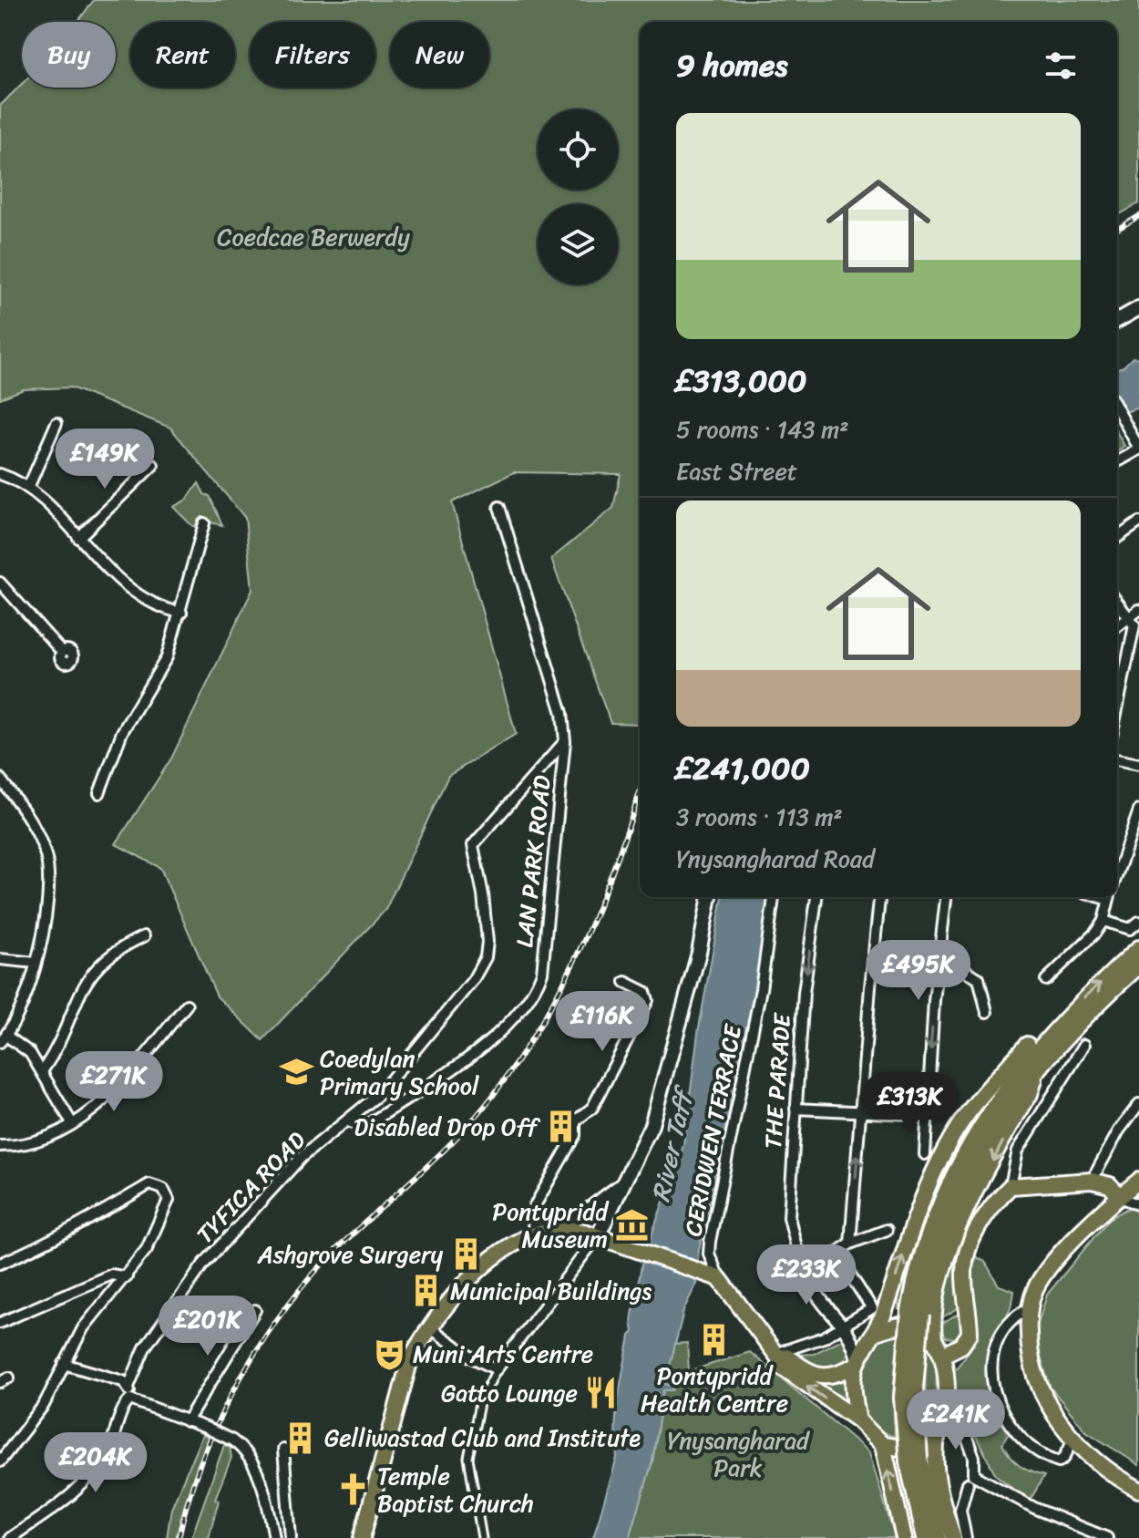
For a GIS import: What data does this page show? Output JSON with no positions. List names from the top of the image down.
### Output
{
  "streets": {
    "street": [
      "LAN PARK ROAD",
      "THE PARADE",
      "CERIDWEN TERRACE",
      "TYFICA ROAD"
    ]
  },
  "crossings": [
    ["LAN PARK ROAD", "TYFICA ROAD"]
  ],
  "water": ["River Taff"],
  "parks": ["Coedcae Berwerdy", "Ynysangharad Park"],
  "places": {
    "school or university": ["Coedylan Primary School"],
    "building": [
      "Disabled Drop Off",
      "Ashgrove Surgery",
      "Municipal Buildings",
      "Pontypridd Health Centre",
      "Gelliwastad Club and Institute"
    ],
    "museum": ["Pontypridd Museum"],
    "theatre": ["Muni Arts Centre"],
    "restaurant": ["Gatto Lounge"],
    "church": ["Temple Baptist Church"]
  },
  "page": {
    "chip": [
      "Buy",
      "Rent",
      "Filters",
      "New"
    ],
    "heading": "9 homes",
    "list": [
      {
        "name": "£313,000",
        "note": "5 rooms · 143 m² · East Street"
      },
      {
        "name": "£241,000",
        "note": "3 rooms · 113 m² · Ynysangharad Road"
      }
    ],
    "price": [
      "£149K",
      "£495K",
      "£116K",
      "£271K",
      "£313K",
      "£233K",
      "£201K",
      "£241K",
      "£204K"
    ]
  }
}
